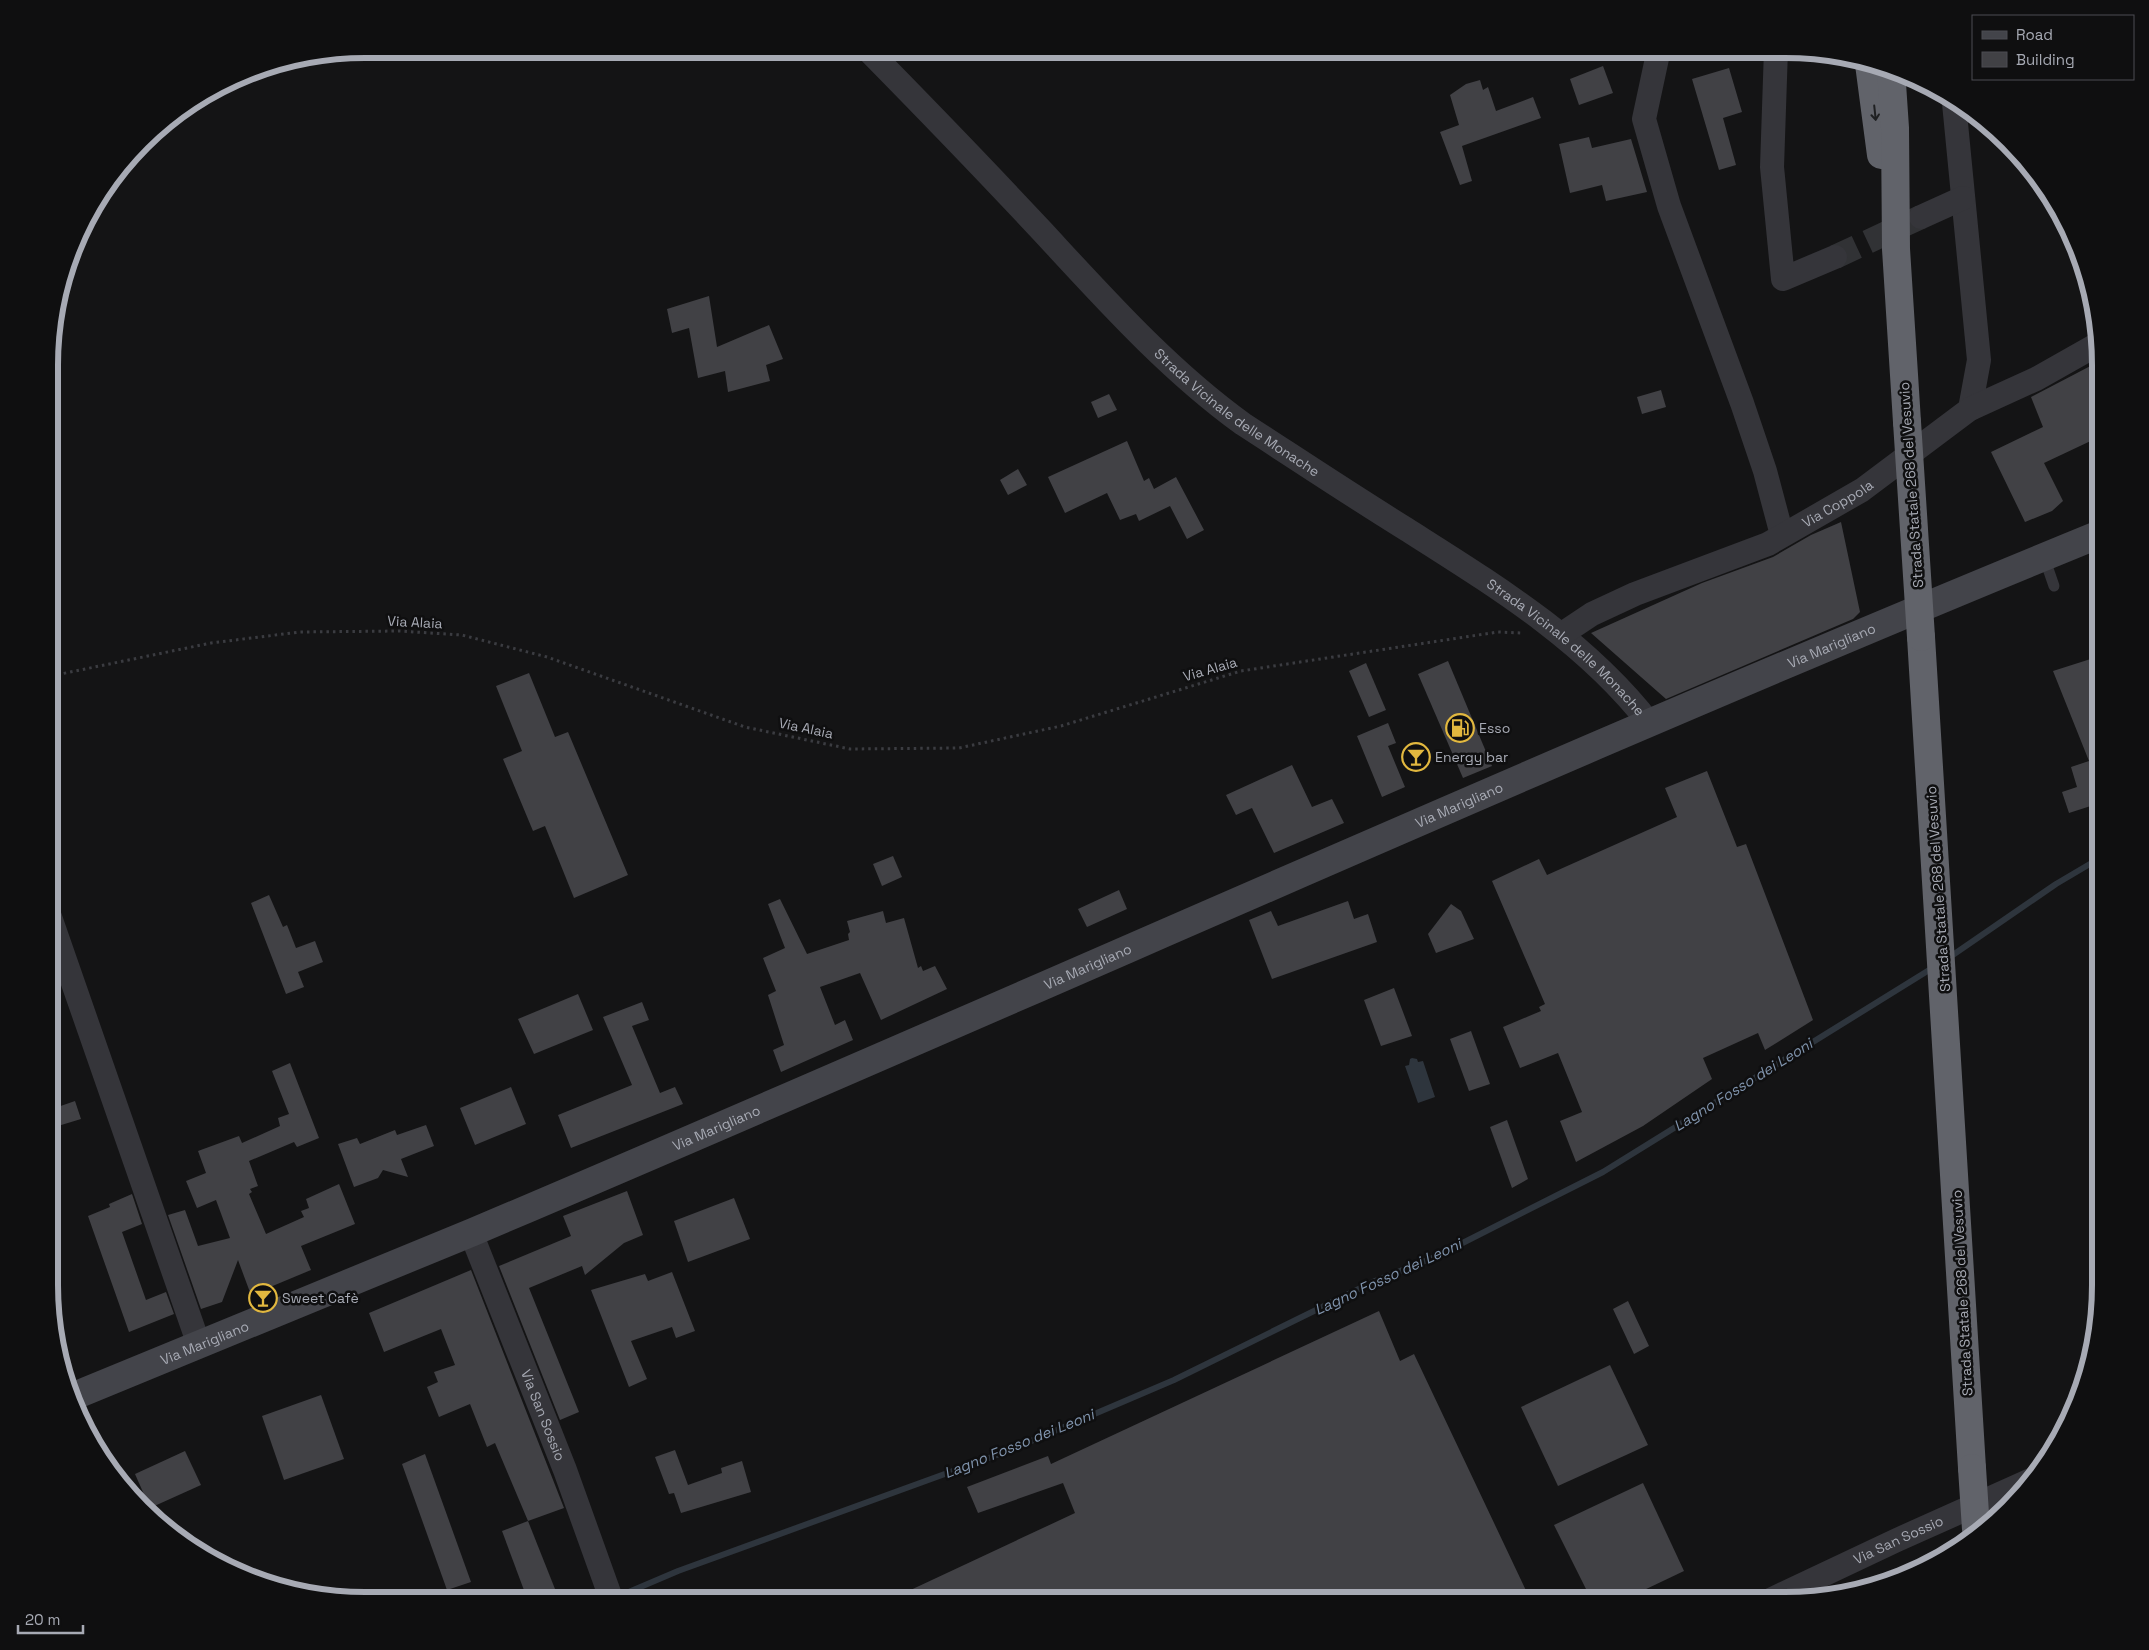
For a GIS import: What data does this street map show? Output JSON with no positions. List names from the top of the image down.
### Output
{
  "streets": {
    "highway": ["Strada Statale 268 del Vesuvio"],
    "street": [
      "Strada Vicinale delle Monache",
      "Via Coppola",
      "Via Marigliano",
      "Via San Sossio"
    ],
    "path": ["Via Alaia"]
  },
  "crossings": [
    ["Strada Vicinale delle Monache", "Via Coppola"],
    ["Strada Vicinale delle Monache", "Via Marigliano"],
    ["Via Marigliano", "Via San Sossio"]
  ],
  "water": ["Lagno Fosso dei Leoni"],
  "places": {
    "fuel station": ["Esso"],
    "bar": ["Energy bar", "Sweet Cafè"]
  },
  "legend": ["Road", "Building"],
  "scale_bar": "20 m"
}
